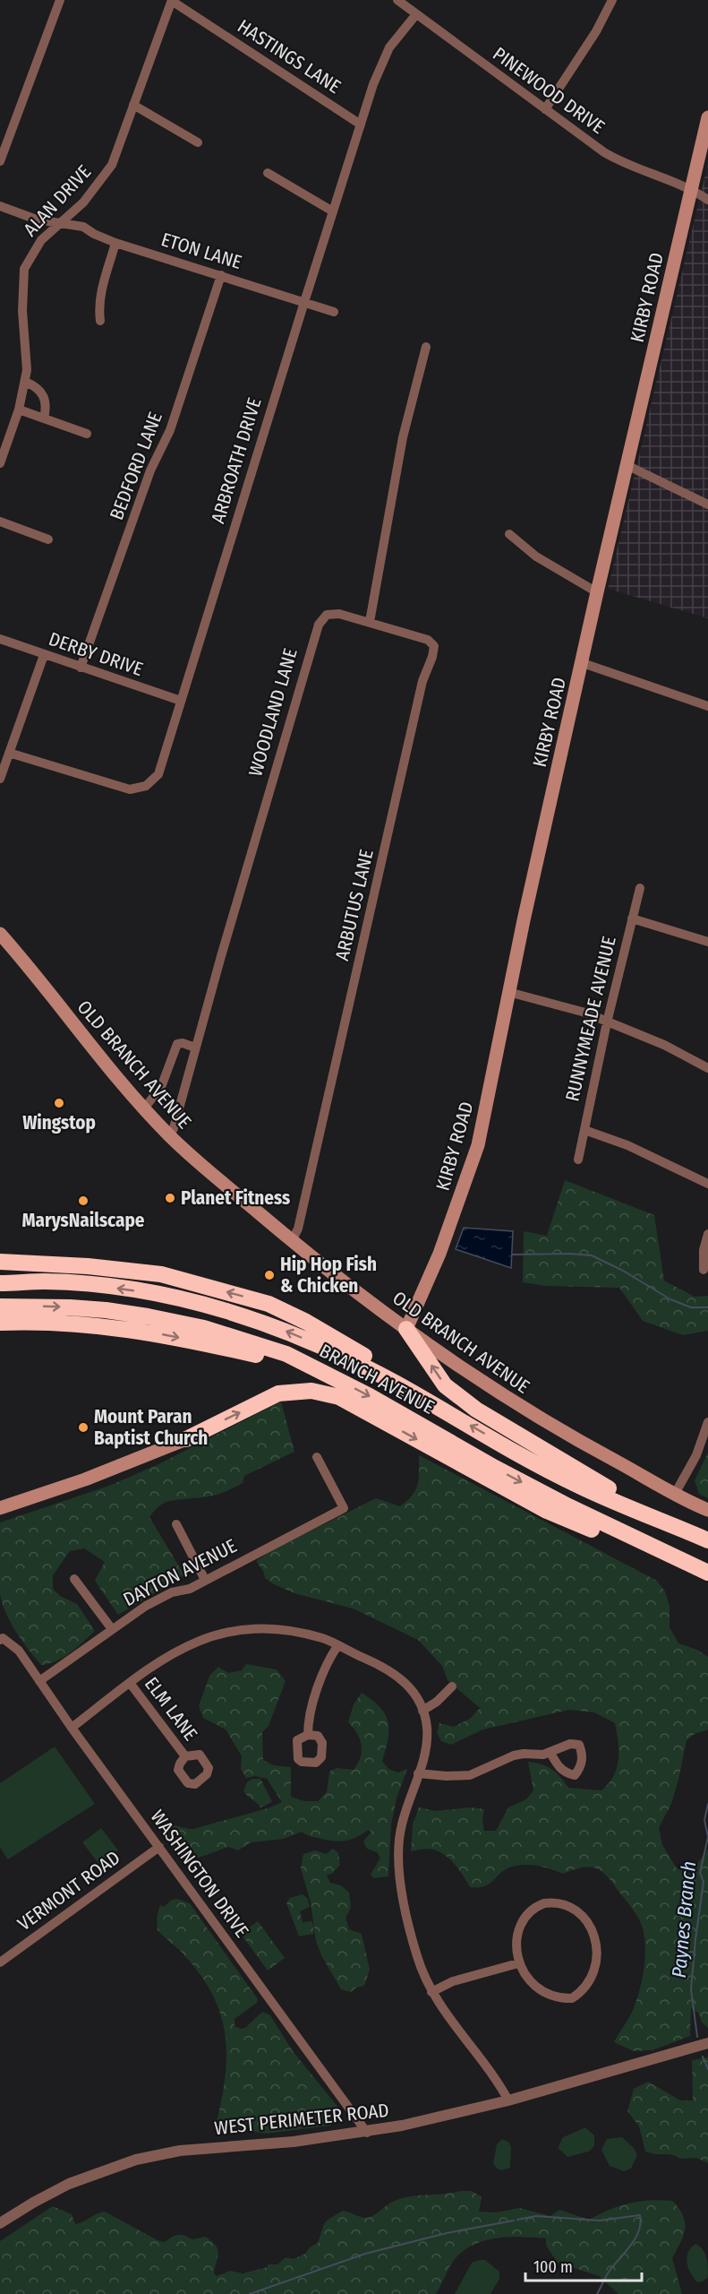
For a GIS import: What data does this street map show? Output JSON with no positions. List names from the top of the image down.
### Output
{
  "streets": {
    "highway": ["BRANCH AVENUE"],
    "main road": ["KIRBY ROAD", "OLD BRANCH AVENUE"],
    "street": [
      "HASTINGS LANE",
      "PINEWOOD DRIVE",
      "ALAN DRIVE",
      "ETON LANE",
      "ARBROATH DRIVE",
      "BEDFORD LANE",
      "DERBY DRIVE",
      "WOODLAND LANE",
      "ARBUTUS LANE",
      "RUNNYMEADE AVENUE",
      "DAYTON AVENUE",
      "ELM LANE",
      "WASHINGTON DRIVE",
      "VERMONT ROAD",
      "WEST PERIMETER ROAD"
    ]
  },
  "crossings": [
    ["HASTINGS LANE", "ALAN DRIVE"],
    ["HASTINGS LANE", "ARBROATH DRIVE"],
    ["PINEWOOD DRIVE", "KIRBY ROAD"],
    ["PINEWOOD DRIVE", "ARBROATH DRIVE"],
    ["ALAN DRIVE", "ETON LANE"],
    ["ETON LANE", "ARBROATH DRIVE"],
    ["ETON LANE", "BEDFORD LANE"],
    ["KIRBY ROAD", "OLD BRANCH AVENUE"],
    ["ARBROATH DRIVE", "DERBY DRIVE"],
    ["BEDFORD LANE", "DERBY DRIVE"],
    ["WOODLAND LANE", "ARBUTUS LANE"],
    ["WOODLAND LANE", "OLD BRANCH AVENUE"],
    ["ARBUTUS LANE", "OLD BRANCH AVENUE"],
    ["DAYTON AVENUE", "WASHINGTON DRIVE"],
    ["WASHINGTON DRIVE", "VERMONT ROAD"],
    ["WASHINGTON DRIVE", "WEST PERIMETER ROAD"]
  ],
  "water": ["Paynes Branch"],
  "places": [
    "Wingstop",
    "Planet Fitness",
    "MarysNailscape",
    "Hip Hop Fish & Chicken",
    "Mount Paran Baptist Church"
  ],
  "scale_bar": "100 m"
}
